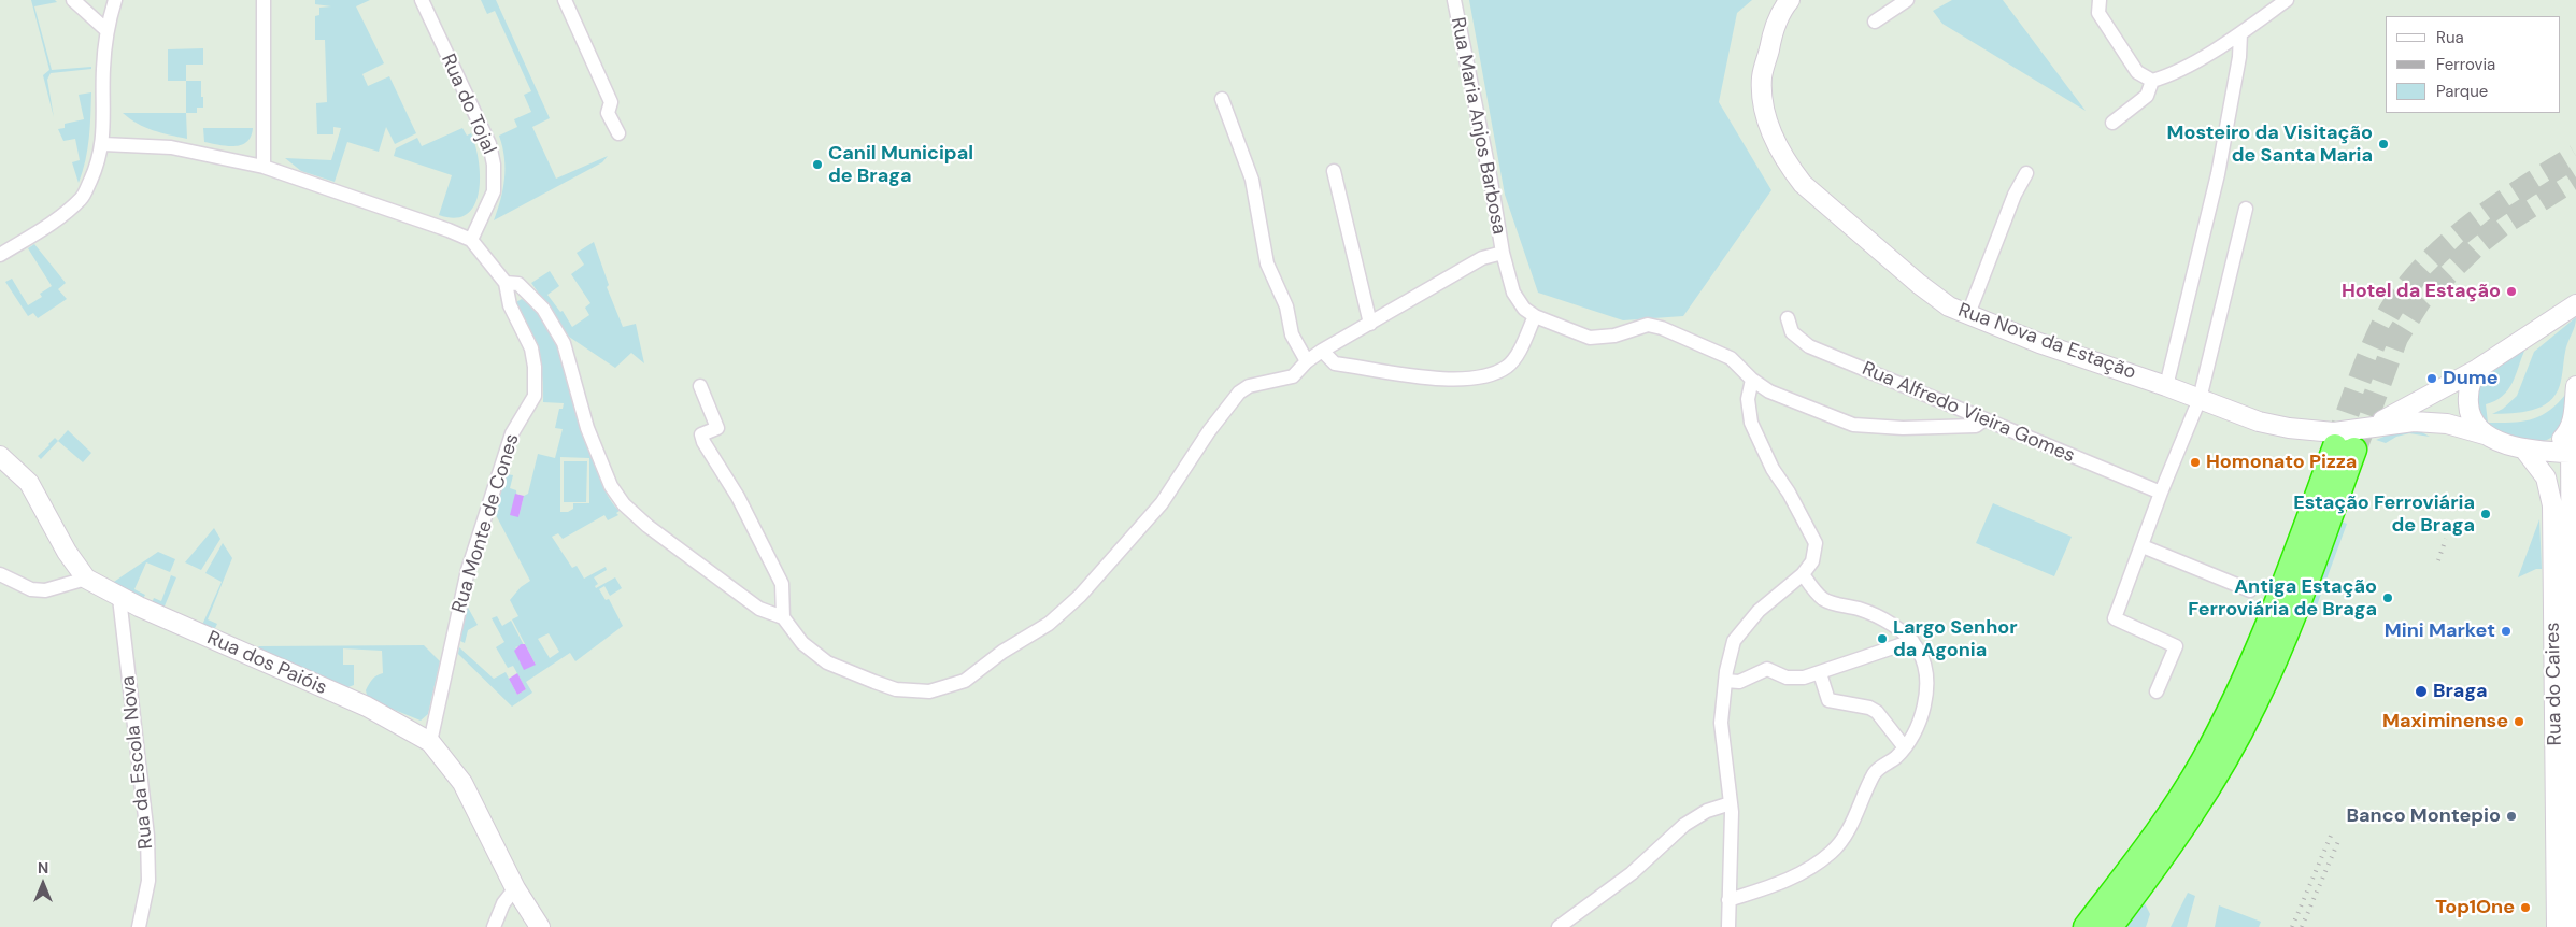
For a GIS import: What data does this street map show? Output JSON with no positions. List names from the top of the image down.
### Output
{
  "streets": {
    "street": [
      "Rua do Tojal",
      "Rua Maria Anjos Barbosa",
      "Rua Nova da Estação",
      "Rua Alfredo Vieira Gomes",
      "Rua Monte de Cones",
      "Rua dos Paióis",
      "Rua do Caires",
      "Rua da Escola Nova"
    ]
  },
  "crossings": [
    ["Rua Nova da Estação", "Rua do Caires"],
    ["Rua Monte de Cones", "Rua dos Paióis"],
    ["Rua dos Paióis", "Rua da Escola Nova"]
  ],
  "places": [
    "Mosteiro da Visitação de Santa Maria",
    "Canil Municipal de Braga",
    "Hotel da Estação",
    "Dume",
    "Homonato Pizza",
    "Estação Ferroviária de Braga",
    "Antiga Estação Ferroviária de Braga",
    "Mini Market",
    "Largo Senhor da Agonia",
    "Braga",
    "Maximinense",
    "Banco Montepio",
    "Top1One"
  ],
  "legend": ["Rua", "Ferrovia", "Parque"],
  "north": "top"
}
